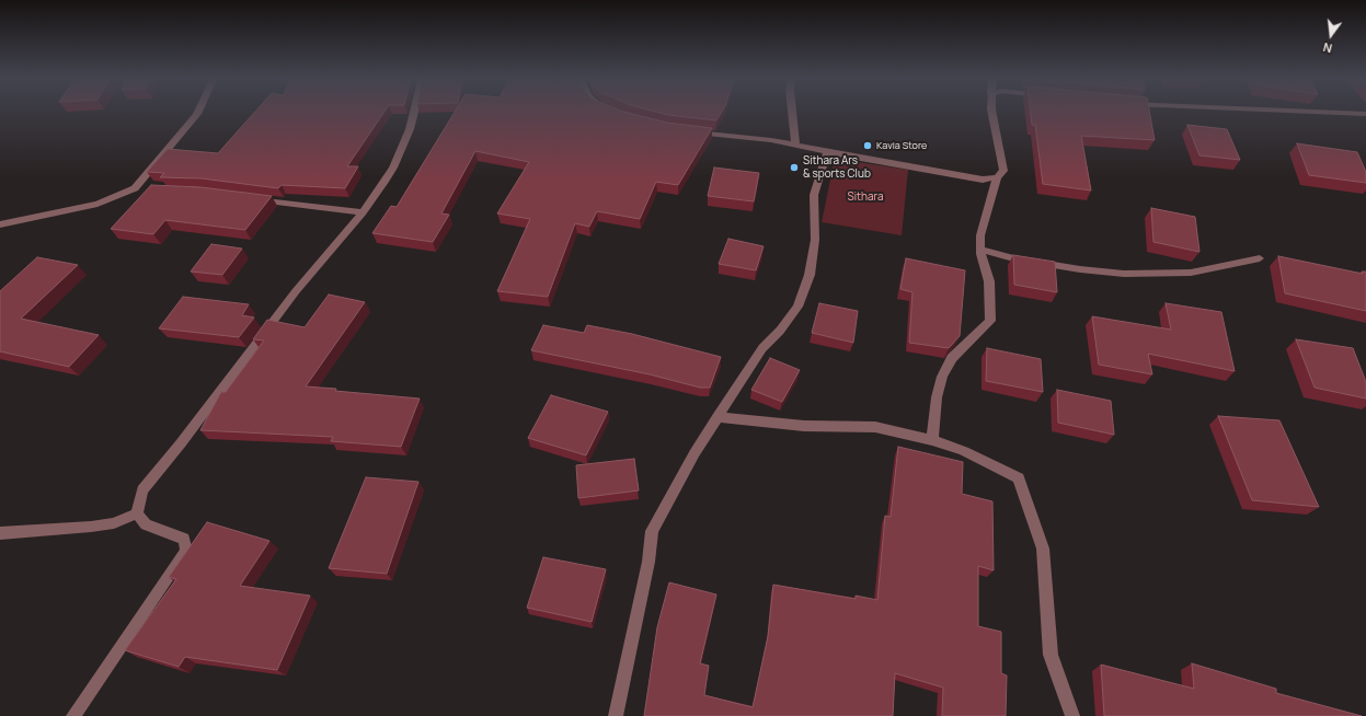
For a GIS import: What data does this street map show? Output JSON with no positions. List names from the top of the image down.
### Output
{
  "parks": ["Sithara"],
  "places": ["Kavia Store", "Sithara Ars & sports Club"],
  "north": "bottom"
}
